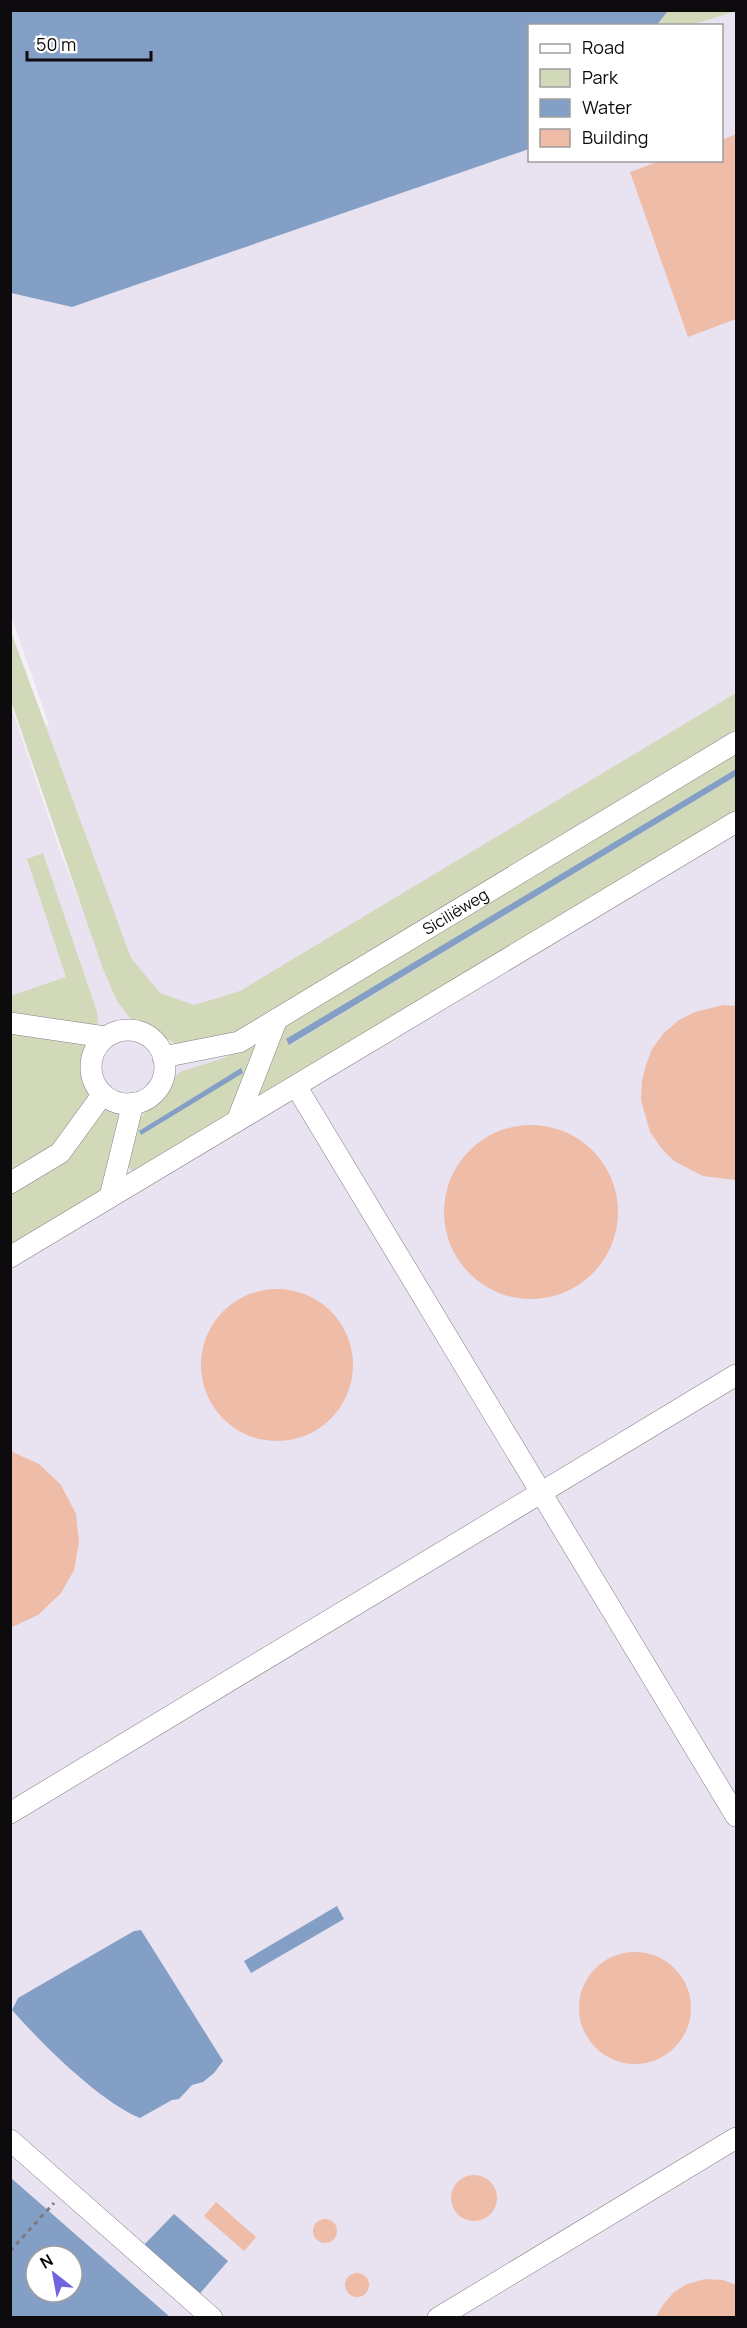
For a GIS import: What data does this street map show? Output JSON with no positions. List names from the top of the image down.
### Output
{
  "streets": {
    "street": ["Siciliëweg"]
  },
  "legend": [
    "Road",
    "Park",
    "Water",
    "Building"
  ],
  "scale_bar": "50 m",
  "north": "top left"
}
